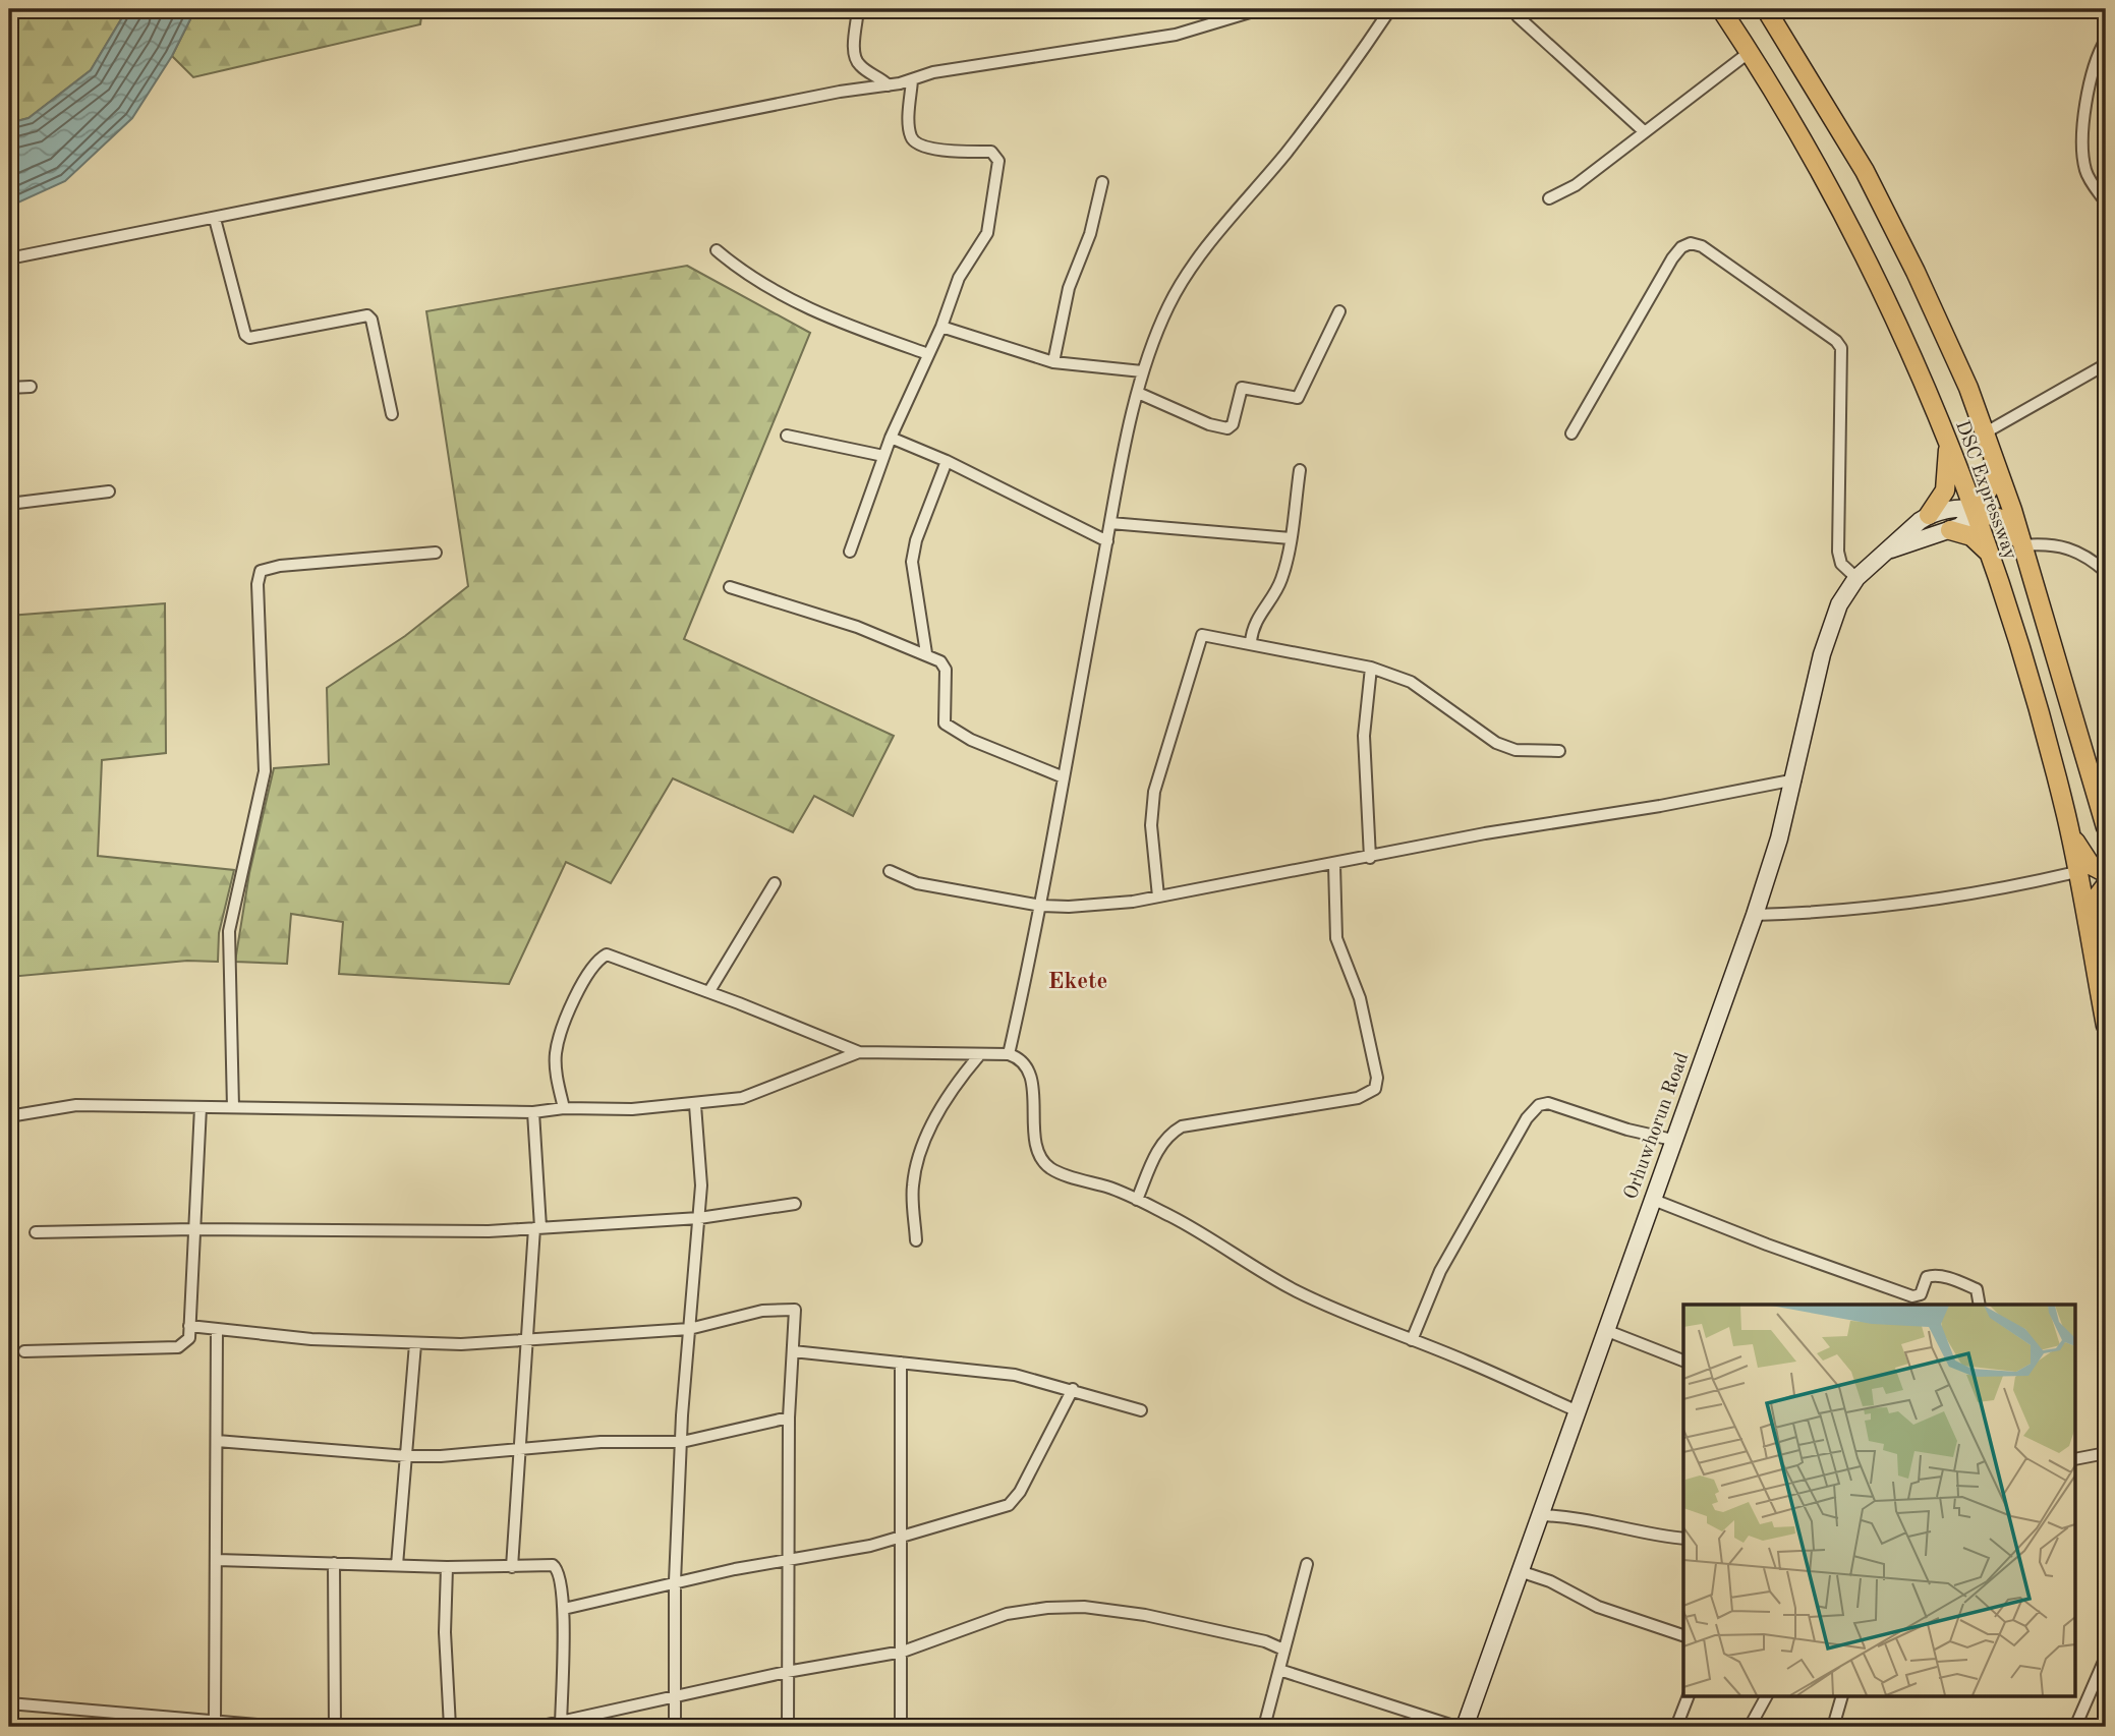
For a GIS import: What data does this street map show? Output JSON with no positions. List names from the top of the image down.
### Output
{
  "streets": {
    "main road": ["DSC Expressway"],
    "street": ["Orhuwhorun Road"]
  },
  "districts": ["Ekete"]
}
